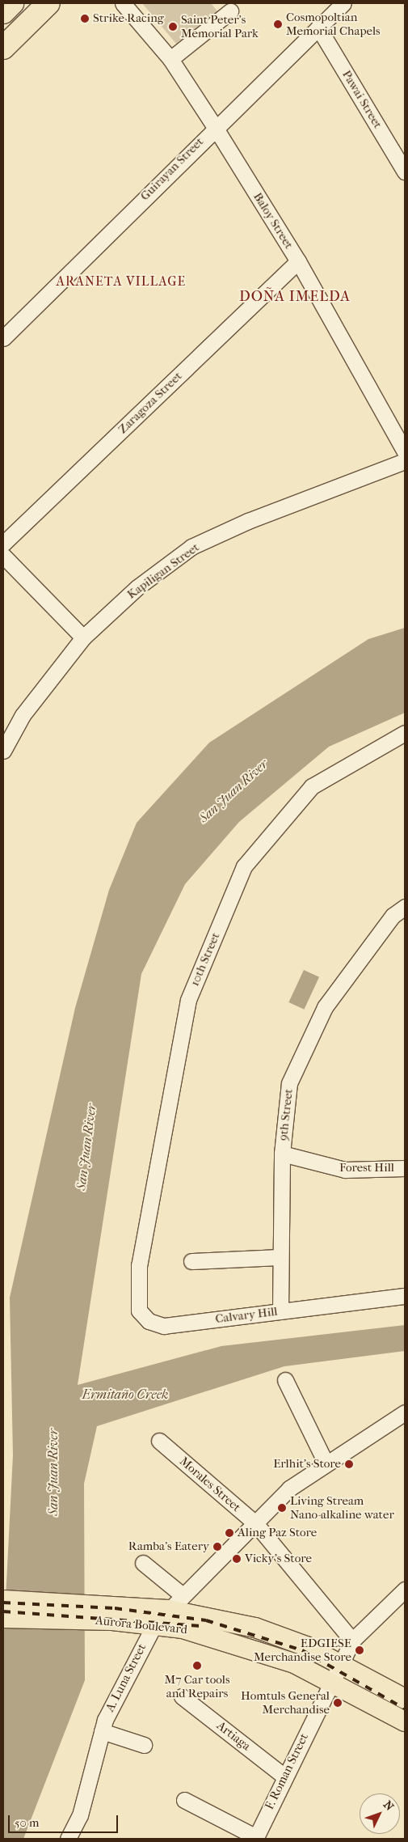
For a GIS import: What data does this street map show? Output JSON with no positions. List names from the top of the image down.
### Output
{
  "streets": {
    "main road": ["Aurora Boulevard"],
    "street": [
      "Pawai Street",
      "Guirayan Street",
      "Baloy Street",
      "Zaragoza Street",
      "Kapiligan Street",
      "10th Street",
      "9th Street",
      "Forest Hill",
      "Calvary Hill",
      "Morales Street",
      "A. Luna Street",
      "Artiaga",
      "F. Roman Street"
    ]
  },
  "crossings": [
    ["Pawai Street", "Guirayan Street"],
    ["Guirayan Street", "Baloy Street"],
    ["Baloy Street", "Zaragoza Street"],
    ["10th Street", "Calvary Hill"],
    ["9th Street", "Forest Hill"],
    ["9th Street", "Calvary Hill"],
    ["Morales Street", "A. Luna Street"],
    ["Morales Street", "F. Roman Street"],
    ["Aurora Boulevard", "A. Luna Street"],
    ["Aurora Boulevard", "F. Roman Street"],
    ["Artiaga", "F. Roman Street"]
  ],
  "districts": ["ARANETA VILLAGE", "DOÑA IMELDA"],
  "water": ["San Juan River", "Ermitaño Creek"],
  "places": [
    "Strike Racing",
    "Cosmopoltian Memorial Chapels",
    "Saint Peter's Memorial Park",
    "Erlhit's Store",
    "Living Stream Nano-alkaline water",
    "Aling Paz Store",
    "Ramba's Eatery",
    "Vicky's Store",
    "EDGIESE Merchandise Store",
    "M7 Car tools and Repairs",
    "Homtuls General Merchandise"
  ],
  "scale_bar": "50 m",
  "north": "top right"
}
